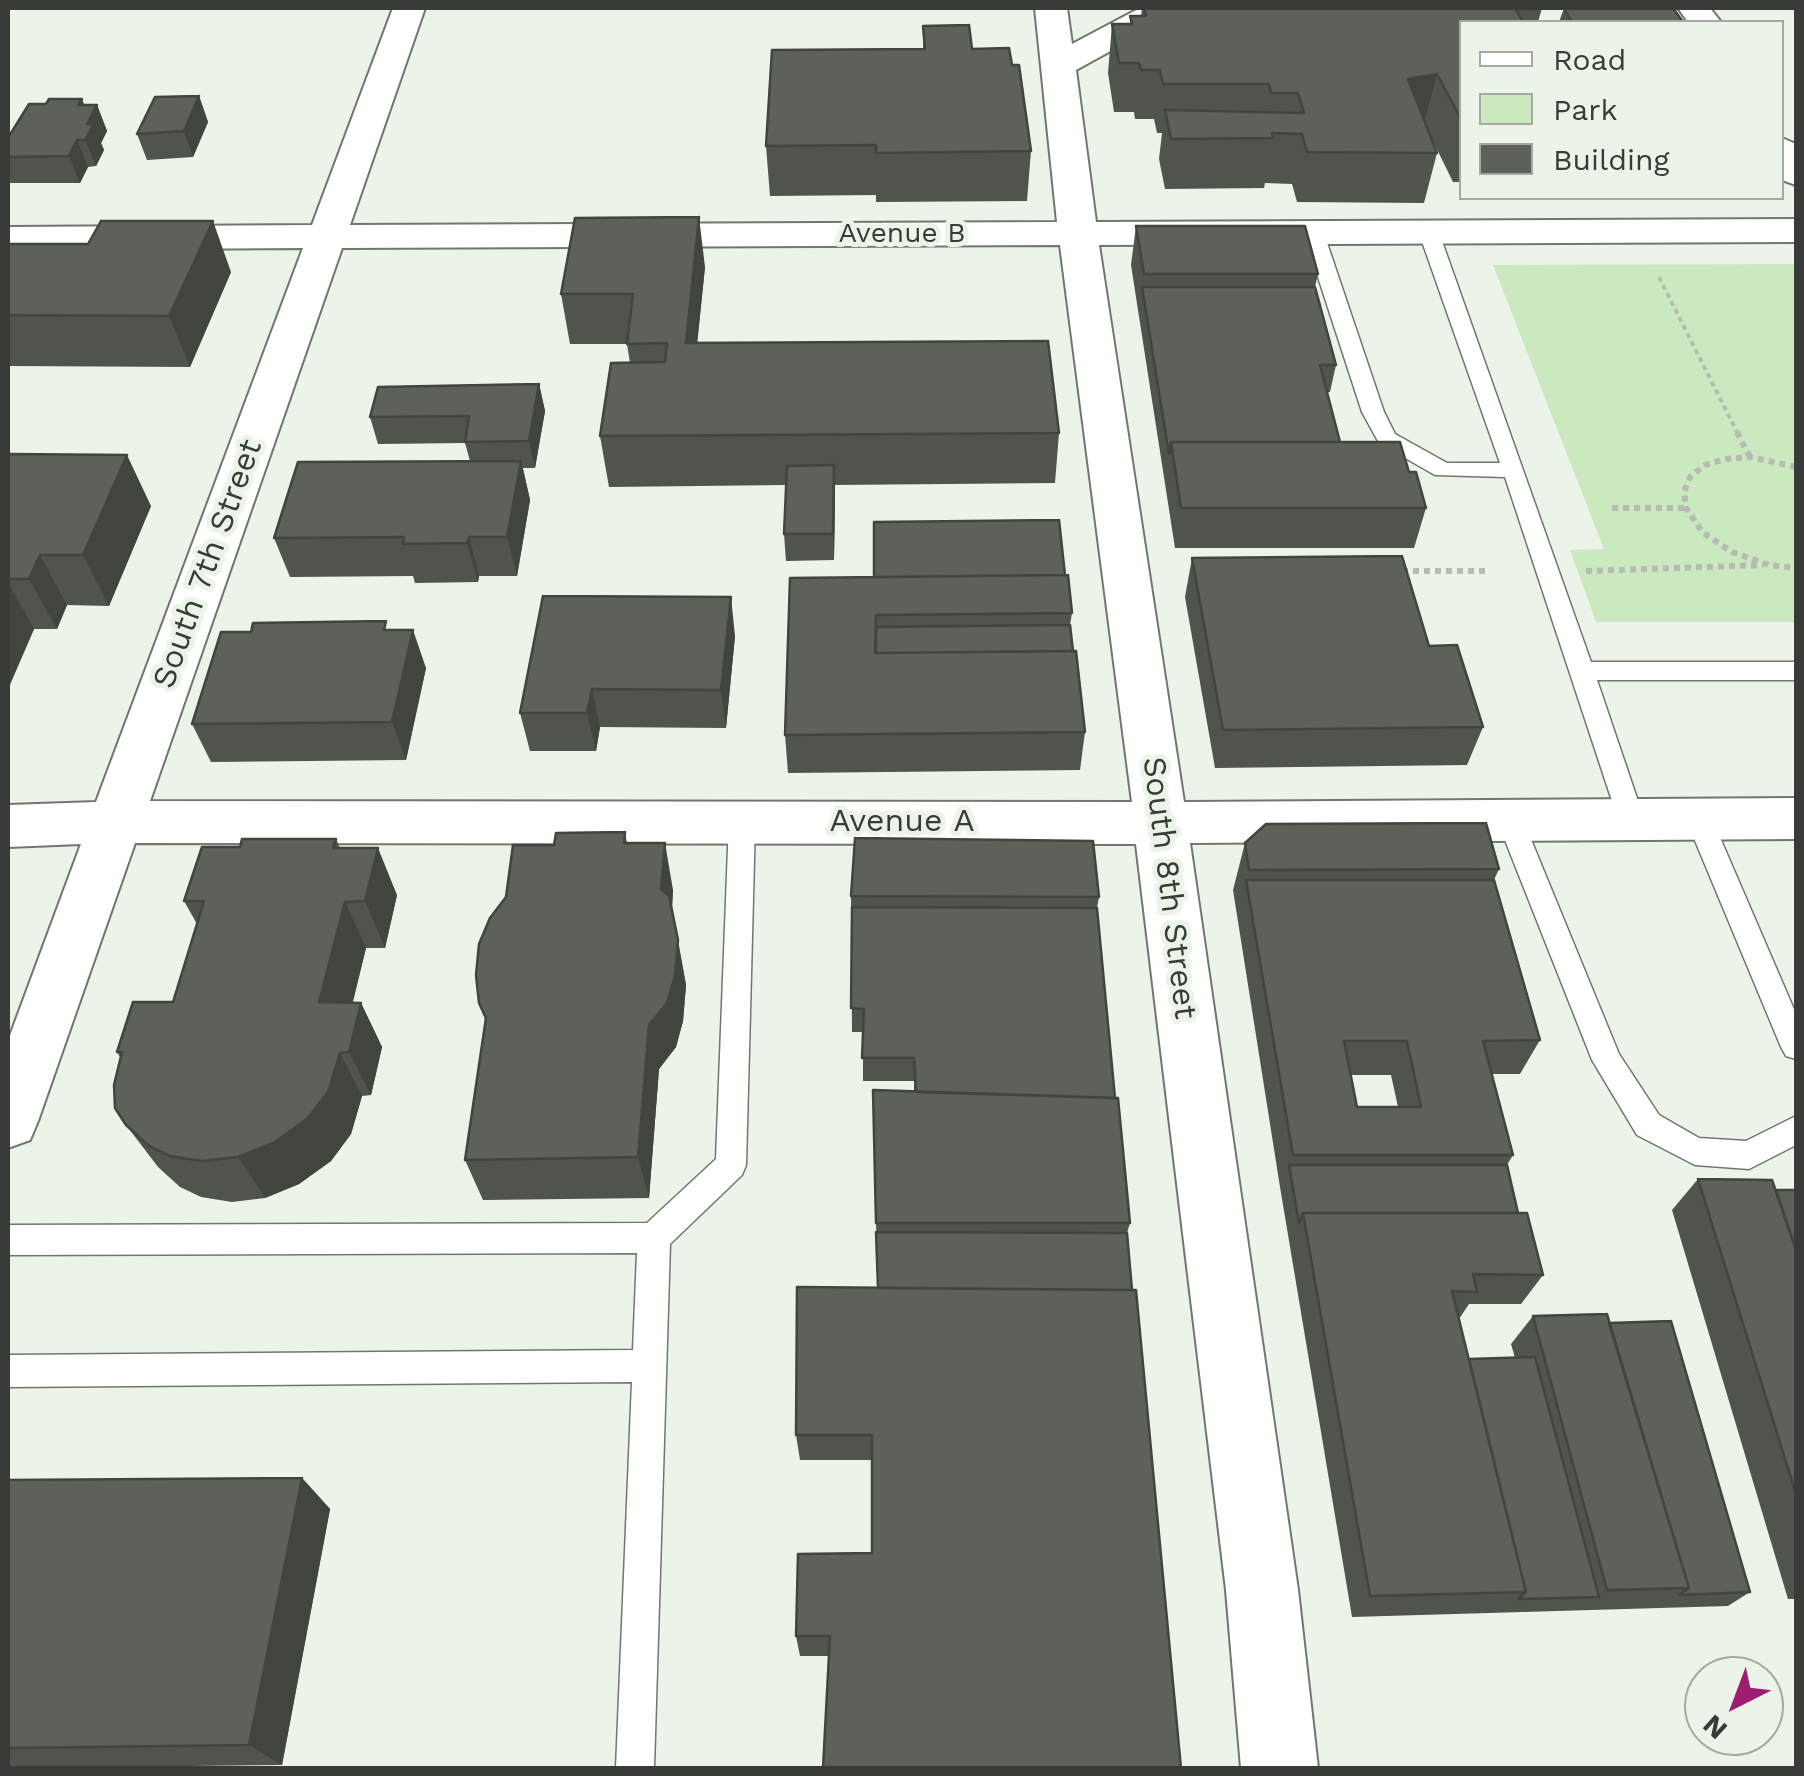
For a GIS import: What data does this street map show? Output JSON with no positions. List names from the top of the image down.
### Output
{
  "streets": {
    "street": [
      "Avenue B",
      "South 7th Street",
      "Avenue A",
      "South 8th Street"
    ]
  },
  "crossings": [
    ["Avenue B", "South 7th Street"],
    ["Avenue B", "South 8th Street"],
    ["South 7th Street", "Avenue A"],
    ["Avenue A", "South 8th Street"]
  ],
  "legend": ["Road", "Park", "Building"],
  "north": "bottom left"
}
